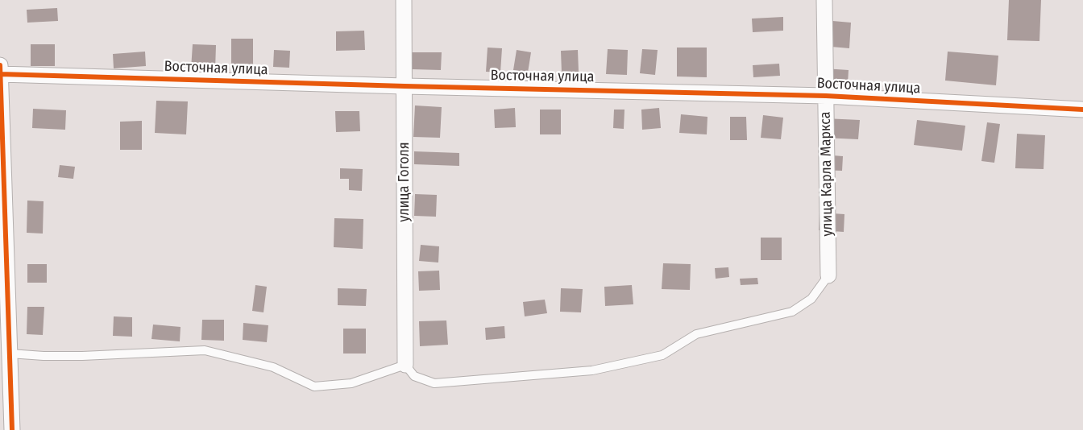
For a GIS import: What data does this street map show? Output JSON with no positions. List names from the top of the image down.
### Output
{
  "streets": {
    "street": ["Восточная улица", "улица Карла Маркса", "улица Гоголя"]
  },
  "crossings": [
    ["Восточная улица", "улица Карла Маркса"],
    ["Восточная улица", "улица Гоголя"]
  ]
}
